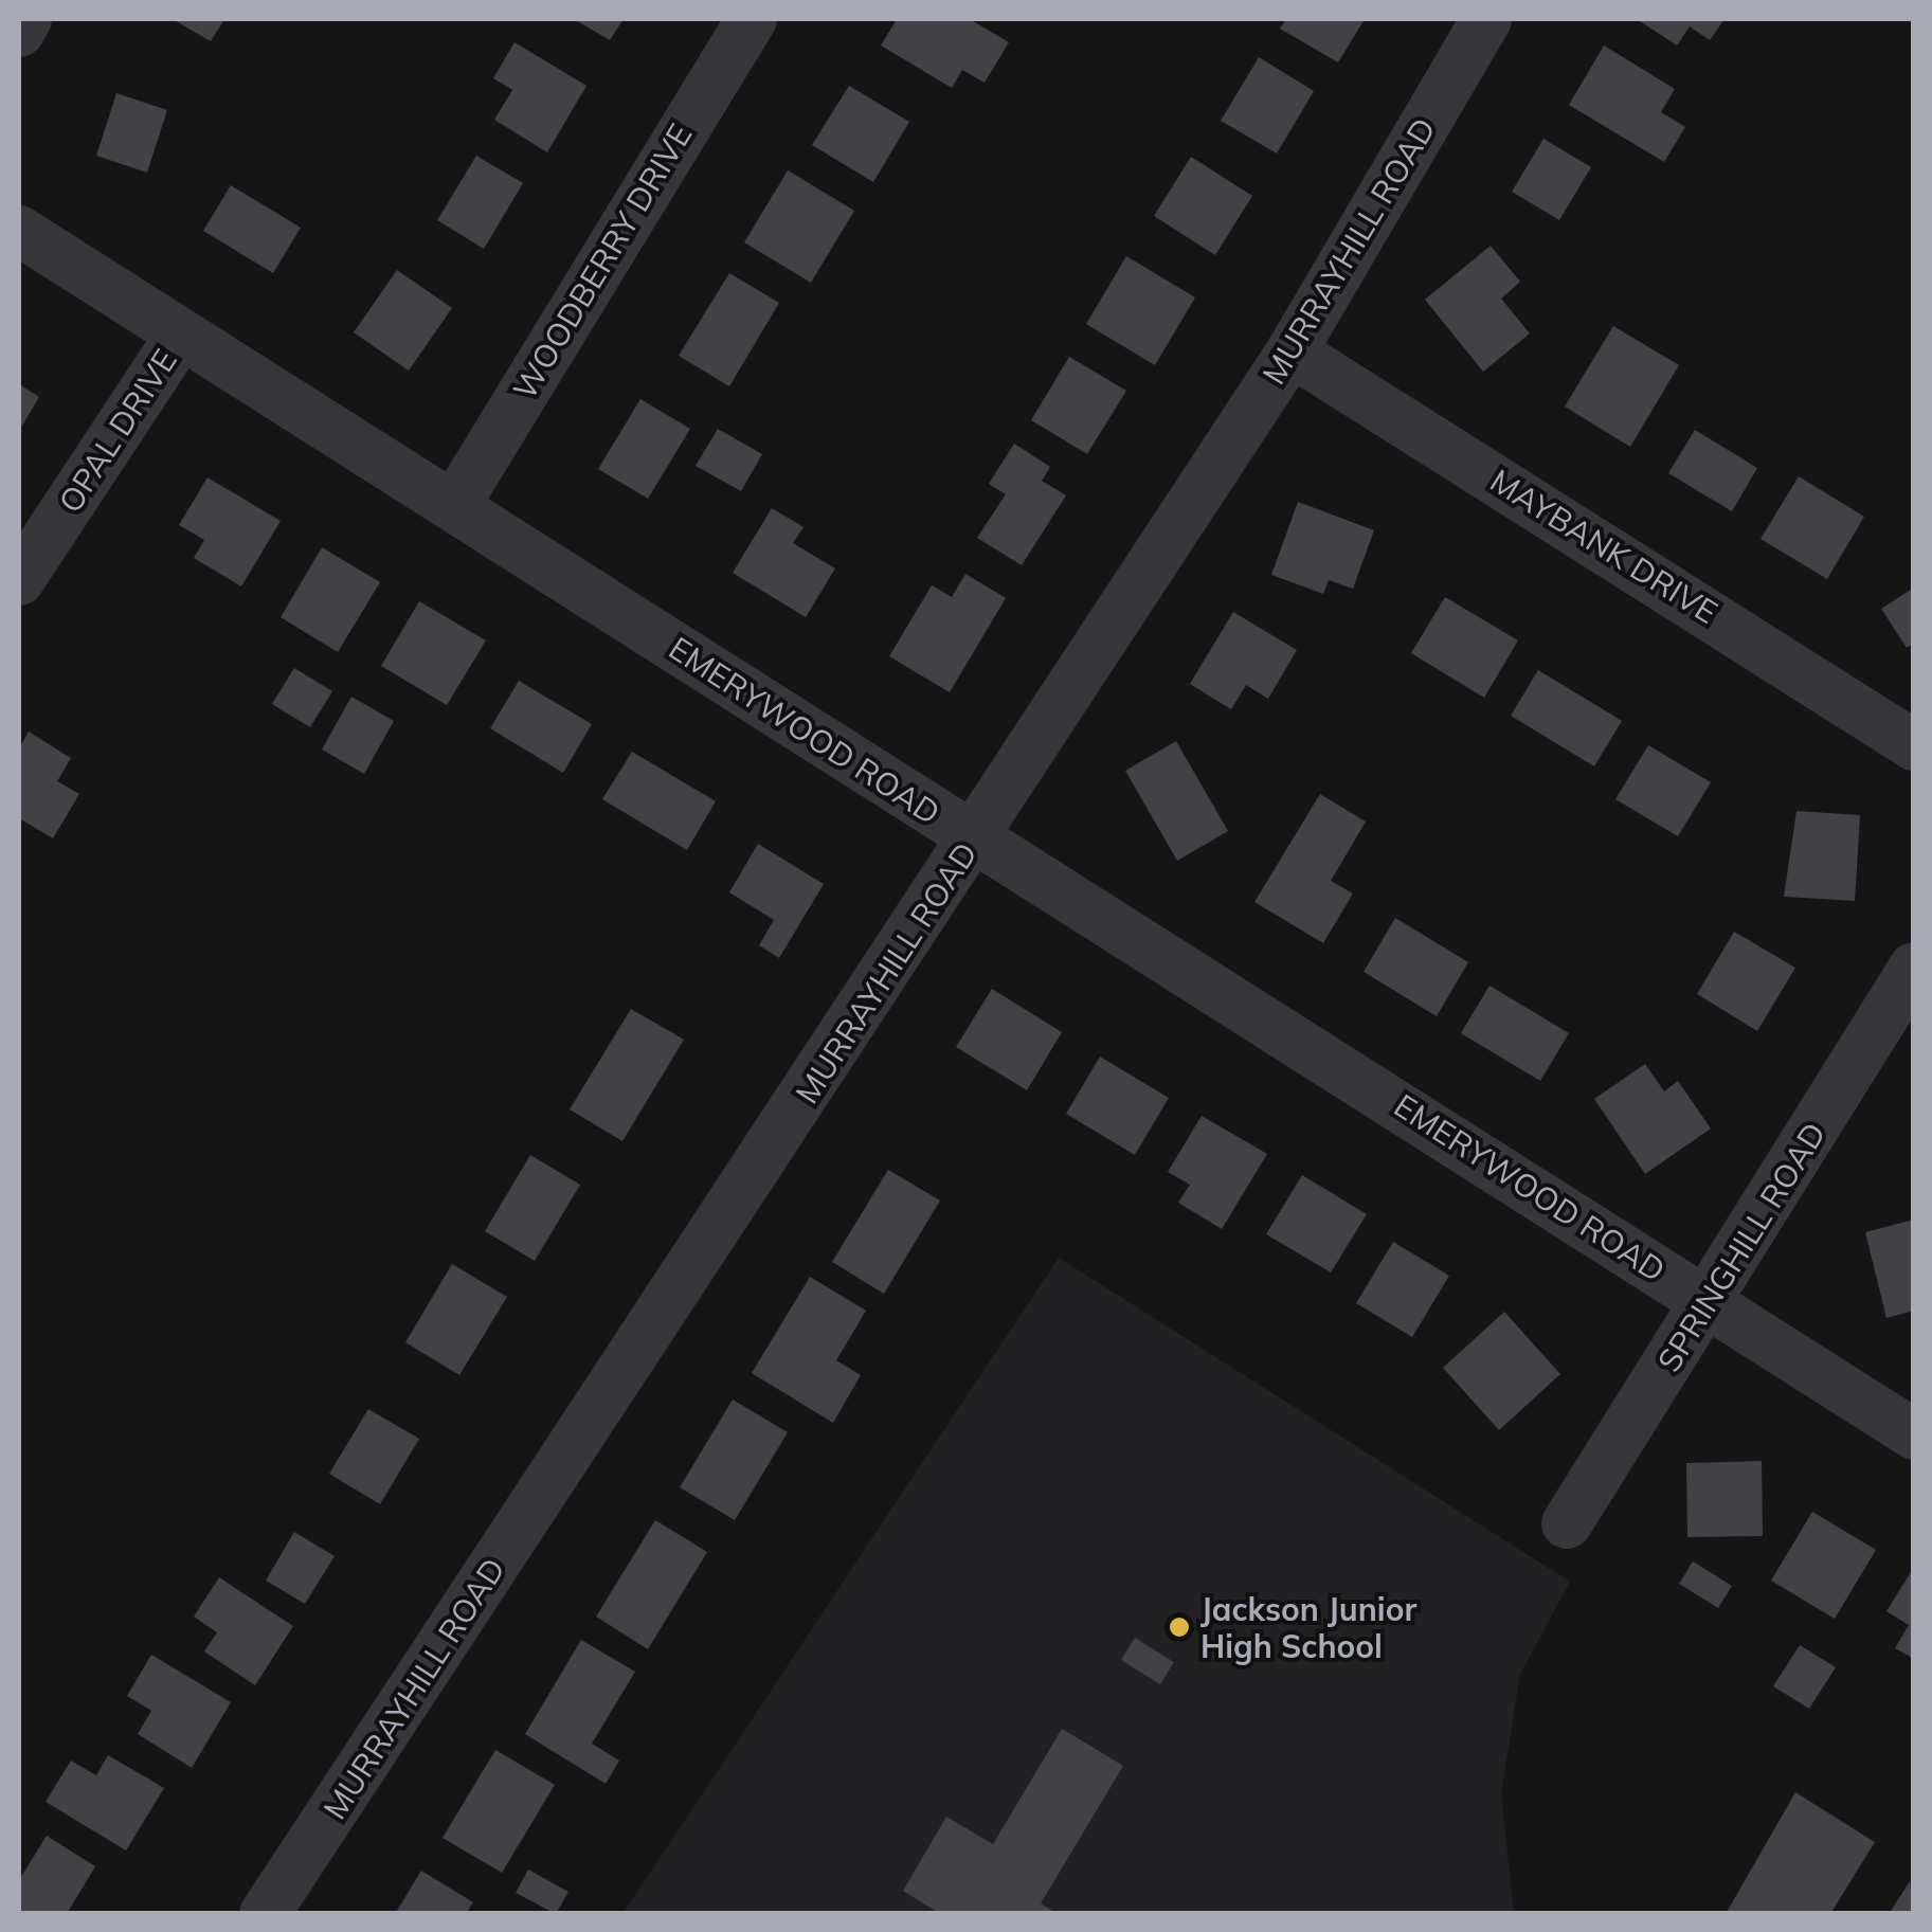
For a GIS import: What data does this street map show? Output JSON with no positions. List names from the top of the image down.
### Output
{
  "streets": {
    "street": [
      "MURRAYHILL ROAD",
      "WOODBERRY DRIVE",
      "OPAL DRIVE",
      "MAYBANK DRIVE",
      "EMERYWOOD ROAD",
      "SPRINGHILL ROAD"
    ]
  },
  "crossings": [
    ["MURRAYHILL ROAD", "MAYBANK DRIVE"],
    ["MURRAYHILL ROAD", "EMERYWOOD ROAD"],
    ["WOODBERRY DRIVE", "EMERYWOOD ROAD"],
    ["OPAL DRIVE", "EMERYWOOD ROAD"],
    ["EMERYWOOD ROAD", "SPRINGHILL ROAD"]
  ],
  "places": ["Jackson Junior High School"]
}
